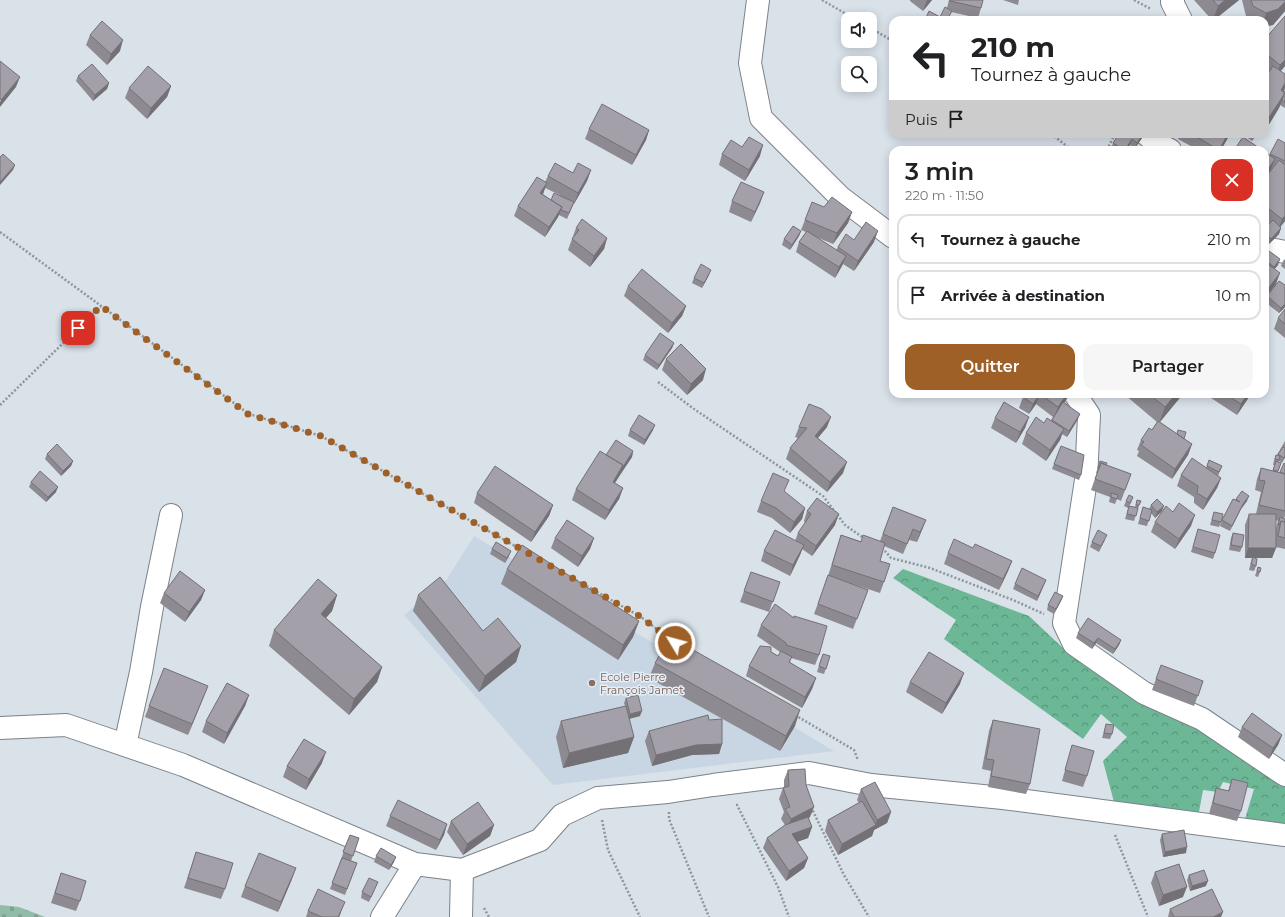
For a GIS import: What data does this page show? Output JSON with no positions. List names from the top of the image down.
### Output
{
  "places": ["Ecole Pierre François Jamet"],
  "page": {
    "turn": ["210 m", "Tournez à gauche"],
    "then": "Puis",
    "heading": ["3 min", "220 m · 11:50"],
    "list": [
      {
        "name": "Tournez à gauche",
        "value": "210 m"
      },
      {
        "name": "Arrivée à destination",
        "value": "10 m"
      }
    ],
    "buttons": ["Quitter", "Partager"]
  }
}
